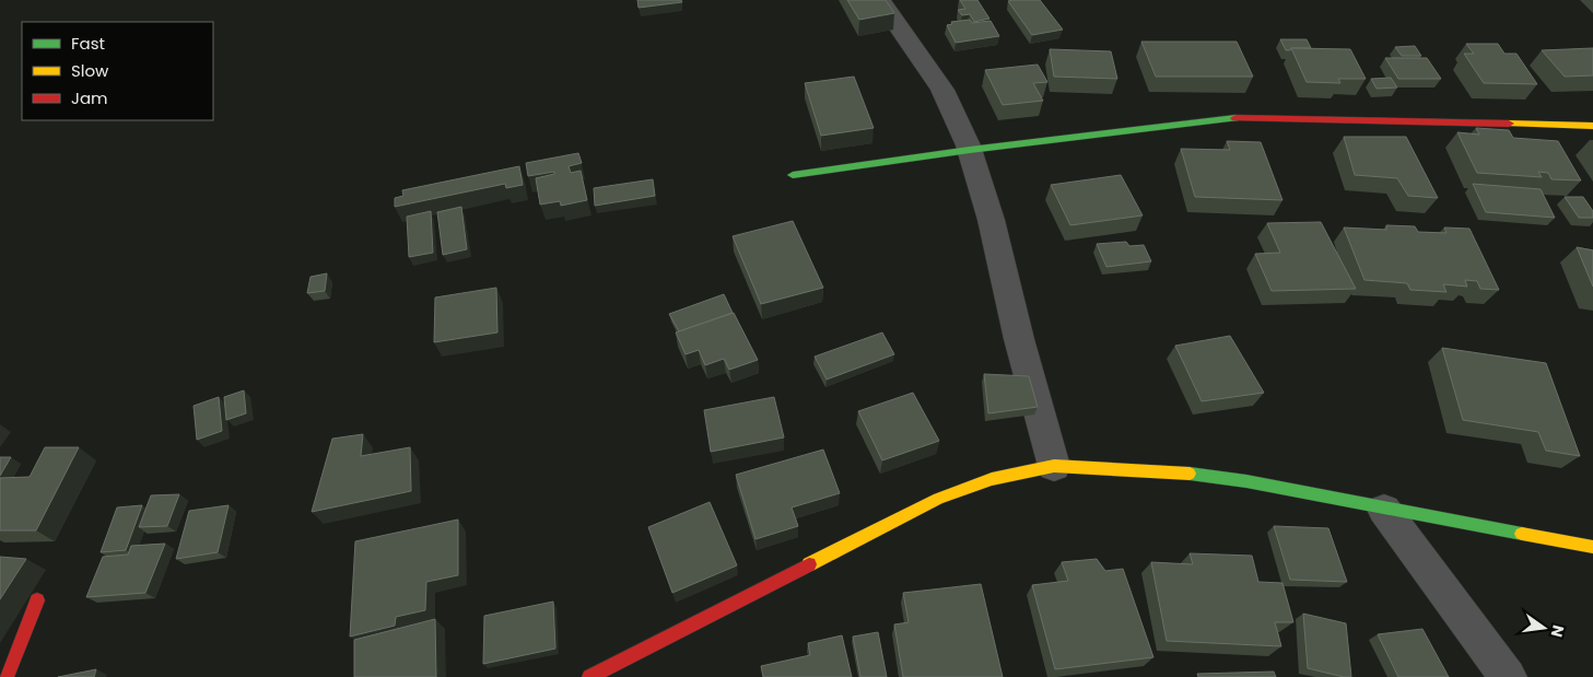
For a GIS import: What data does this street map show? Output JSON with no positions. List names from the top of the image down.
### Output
{
  "legend": ["Fast", "Slow", "Jam"],
  "north": "right"
}
